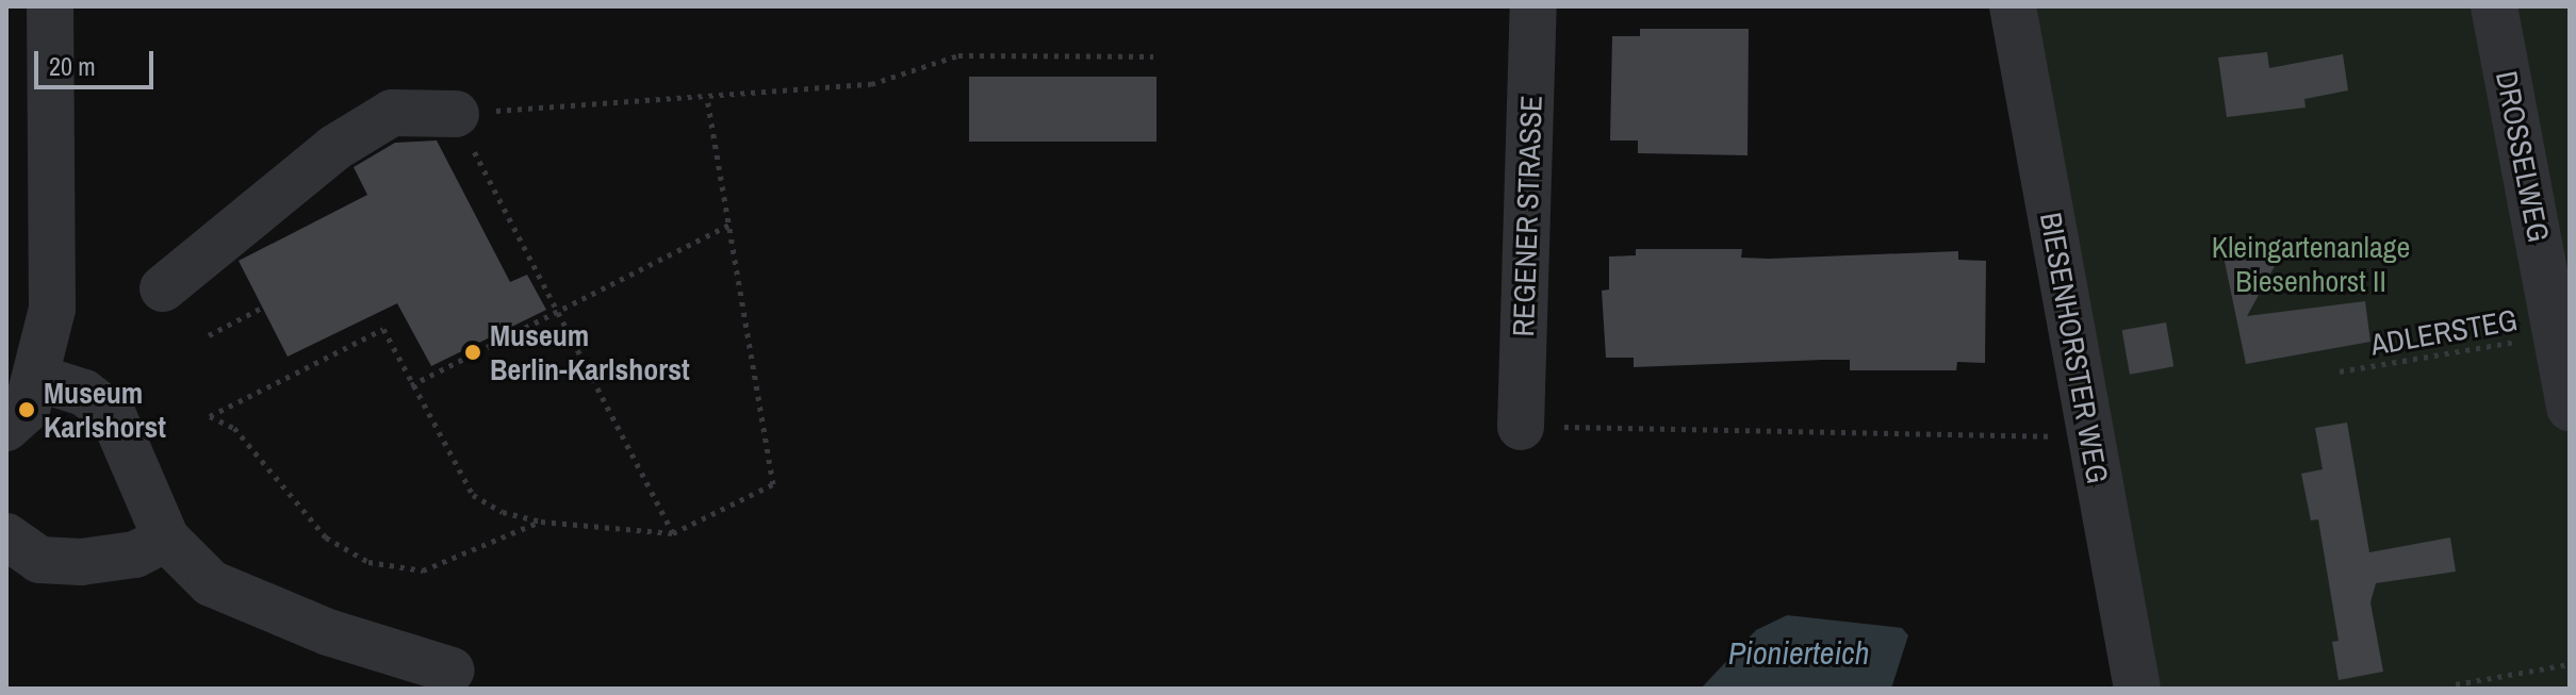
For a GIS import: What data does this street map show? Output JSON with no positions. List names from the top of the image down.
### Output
{
  "streets": {
    "street": ["DROSSELWEG", "REGENER STRASSE", "BIESENHORSTER WEG"],
    "path": ["ADLERSTEG"]
  },
  "crossings": [
    ["DROSSELWEG", "ADLERSTEG"]
  ],
  "water": ["Pionierteich"],
  "parks": ["Kleingartenanlage Biesenhorst II"],
  "places": ["Museum Berlin-Karlshorst", "Museum Karlshorst"],
  "scale_bar": "20 m"
}
